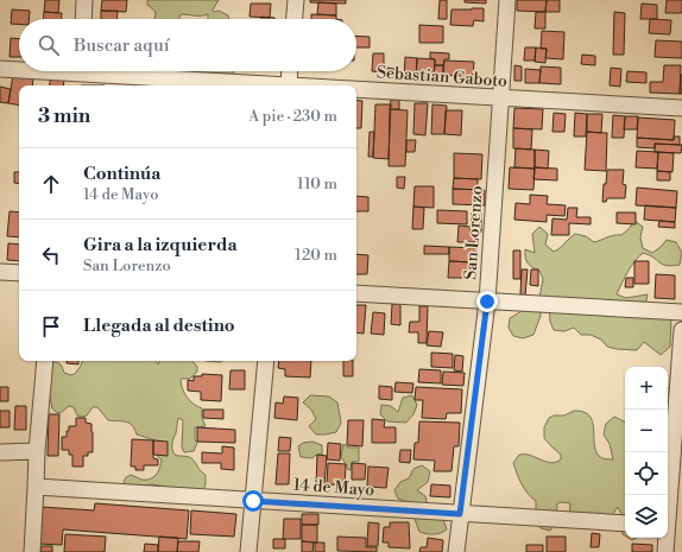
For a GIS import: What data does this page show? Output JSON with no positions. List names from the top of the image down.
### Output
{
  "streets": {
    "street": ["Sebastian Gaboto", "San Lorenzo", "14 de Mayo"]
  },
  "crossings": [
    ["Sebastian Gaboto", "San Lorenzo"],
    ["San Lorenzo", "14 de Mayo"]
  ],
  "page": {
    "search": "Buscar aquí",
    "heading": ["3 min", "A pie · 230 m"],
    "list": [
      ["Continúa", "14 de Mayo", "110 m"],
      ["Gira a la izquierda", "San Lorenzo", "120 m"],
      "Llegada al destino"
    ],
    "map_buttons": ["+", "−"]
  }
}
